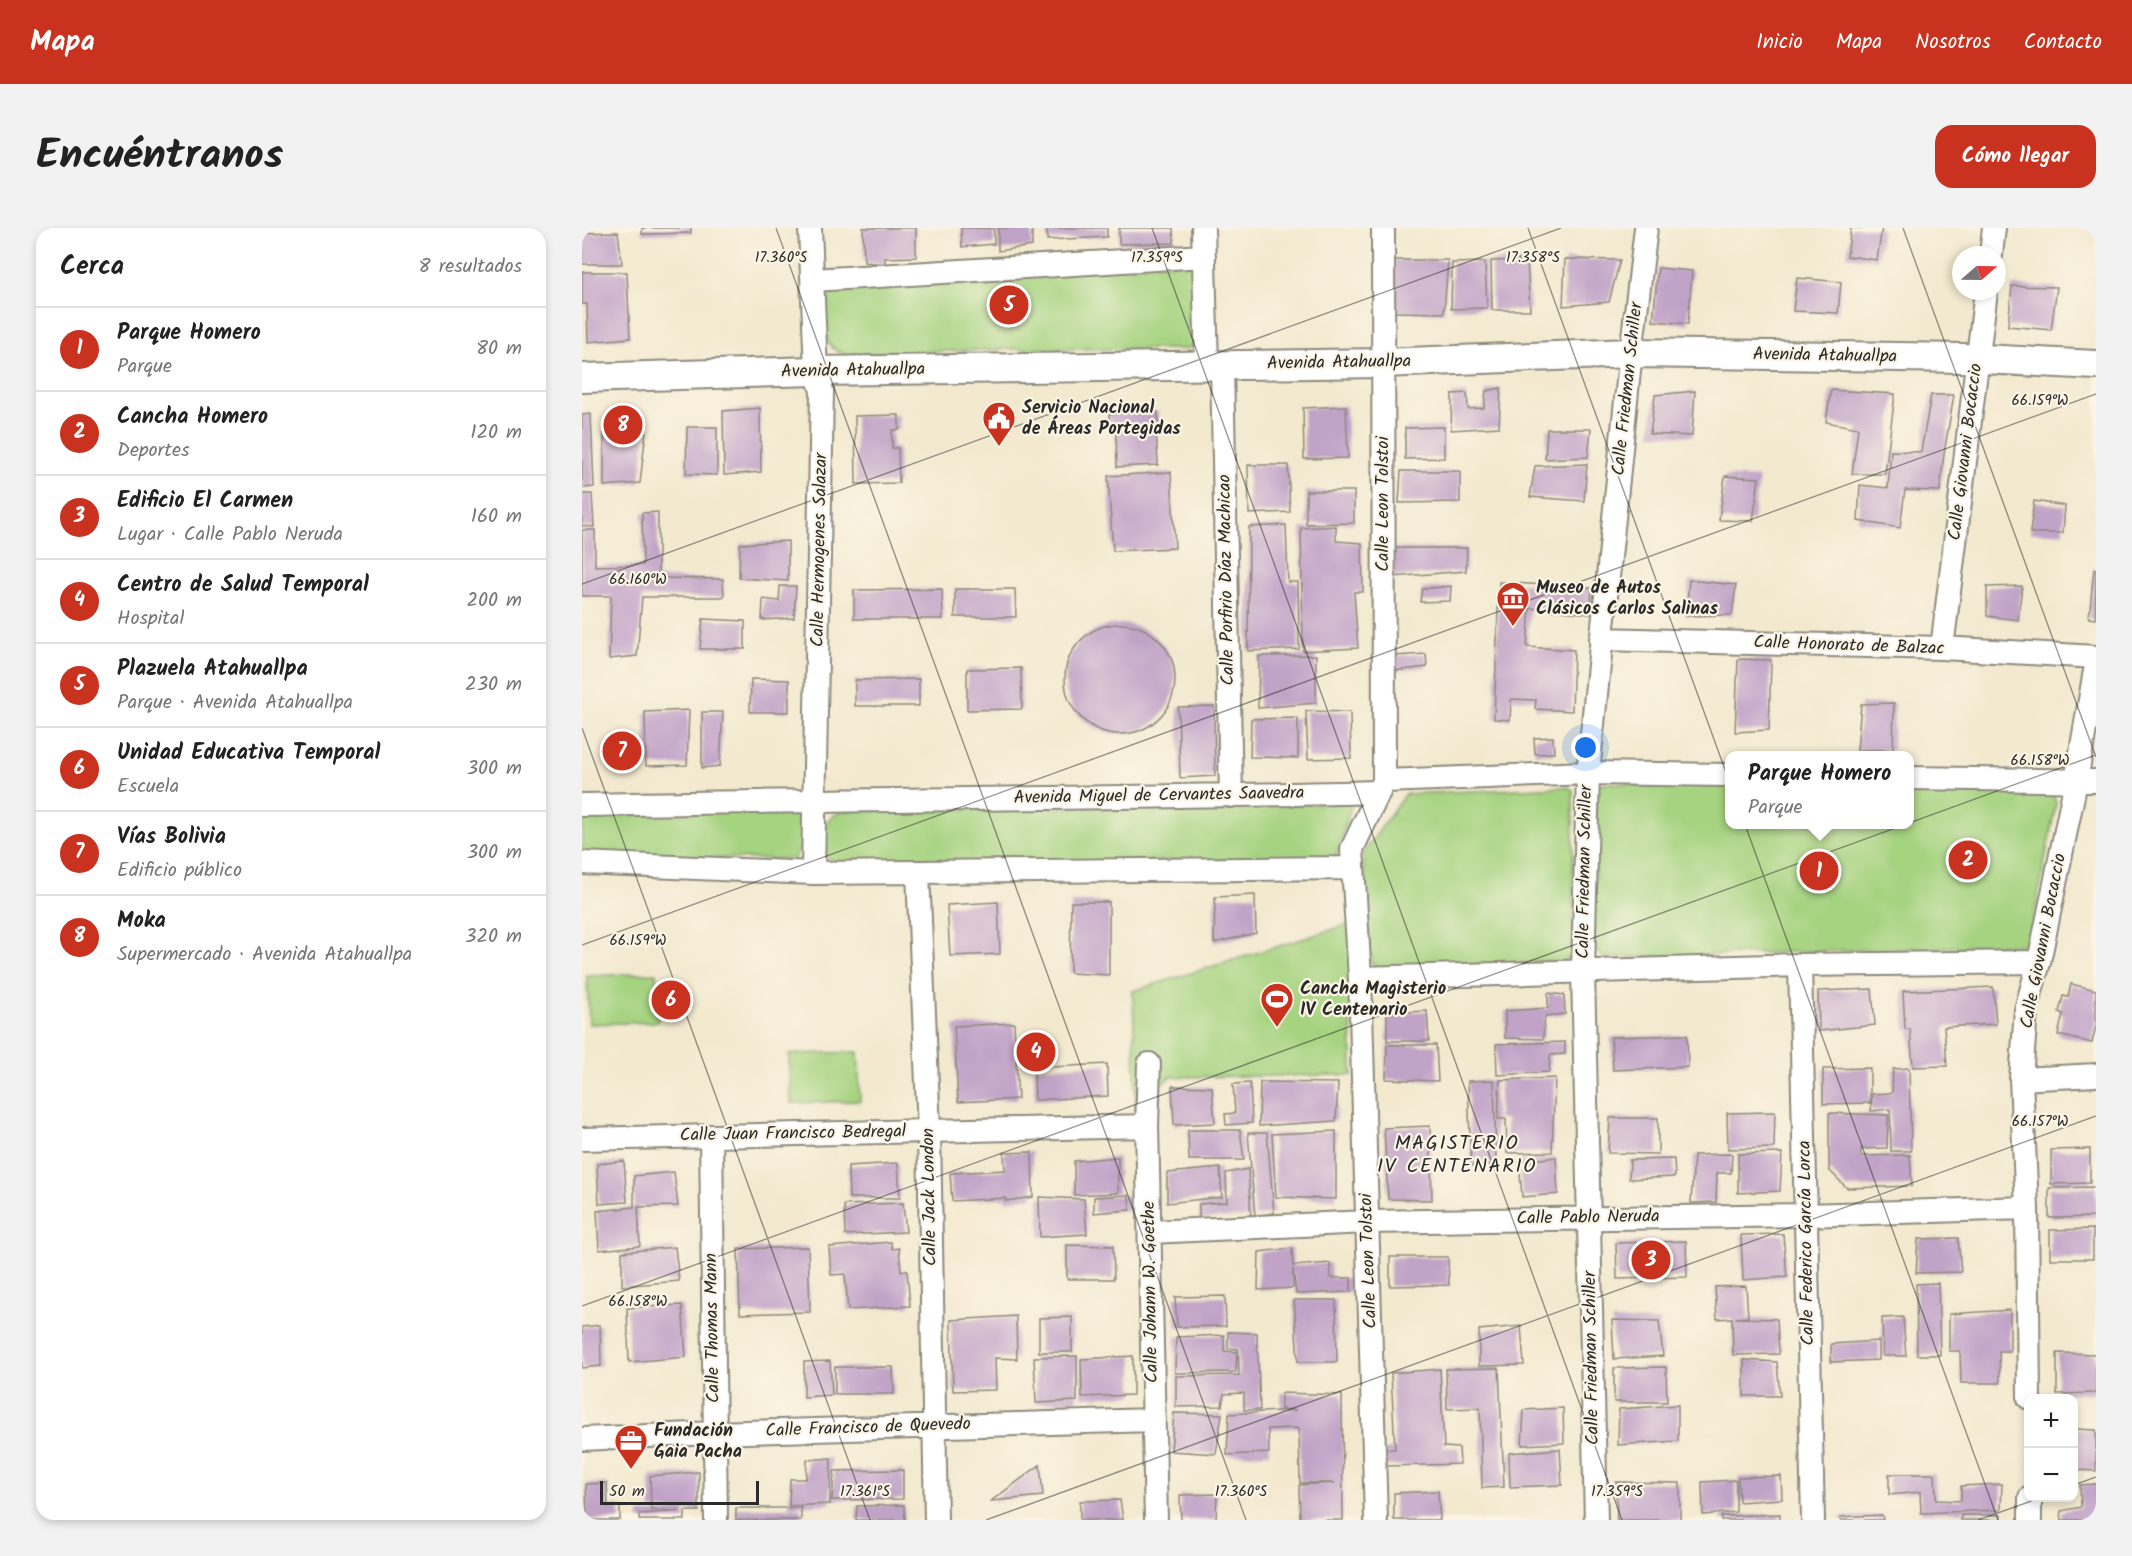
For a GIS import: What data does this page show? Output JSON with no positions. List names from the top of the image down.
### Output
{
  "streets": {
    "main road": ["Avenida Atahuallpa"],
    "street": [
      "Calle Friedman Schiller",
      "Calle Giovanni Bocaccio",
      "Calle Leon Tolstoi",
      "Calle Hermogenes Salazar",
      "Calle Porfirio Díaz Machicao",
      "Calle Honorato de Balzac",
      "Avenida Miguel de Cervantes Saavedra",
      "Calle Juan Francisco Bedregal",
      "Calle Jack London",
      "Calle Pablo Neruda",
      "Calle Federico García Lorca",
      "Calle Johann W. Goethe",
      "Calle Thomas Mann",
      "Calle Francisco de Quevedo"
    ]
  },
  "crossings": [
    ["Avenida Atahuallpa", "Calle Friedman Schiller"],
    ["Avenida Atahuallpa", "Calle Giovanni Bocaccio"],
    ["Avenida Atahuallpa", "Calle Leon Tolstoi"],
    ["Avenida Atahuallpa", "Calle Hermogenes Salazar"],
    ["Avenida Atahuallpa", "Calle Porfirio Díaz Machicao"],
    ["Calle Friedman Schiller", "Calle Honorato de Balzac"],
    ["Calle Friedman Schiller", "Avenida Miguel de Cervantes Saavedra"],
    ["Calle Friedman Schiller", "Calle Pablo Neruda"],
    ["Calle Giovanni Bocaccio", "Calle Honorato de Balzac"],
    ["Calle Giovanni Bocaccio", "Calle Pablo Neruda"],
    ["Calle Leon Tolstoi", "Avenida Miguel de Cervantes Saavedra"],
    ["Calle Leon Tolstoi", "Calle Pablo Neruda"],
    ["Calle Hermogenes Salazar", "Avenida Miguel de Cervantes Saavedra"],
    ["Calle Porfirio Díaz Machicao", "Avenida Miguel de Cervantes Saavedra"],
    ["Calle Juan Francisco Bedregal", "Calle Jack London"],
    ["Calle Juan Francisco Bedregal", "Calle Johann W. Goethe"],
    ["Calle Juan Francisco Bedregal", "Calle Thomas Mann"],
    ["Calle Jack London", "Calle Francisco de Quevedo"],
    ["Calle Pablo Neruda", "Calle Federico García Lorca"],
    ["Calle Pablo Neruda", "Calle Johann W. Goethe"],
    ["Calle Johann W. Goethe", "Calle Francisco de Quevedo"],
    ["Calle Thomas Mann", "Calle Francisco de Quevedo"]
  ],
  "districts": ["MAGISTERIO IV CENTENARIO"],
  "places": {
    "public building": ["Servicio Nacional de Áreas Portegidas"],
    "museum": ["Museo de Autos Clásicos Carlos Salinas"],
    "sports": ["Cancha Magisterio IV Centenario"],
    "office": ["Fundación Gaia Pacha"]
  },
  "scale_bar": "50 m",
  "north": "right",
  "page": {
    "header": "Mapa",
    "nav": [
      "Inicio",
      "Mapa",
      "Nosotros",
      "Contacto"
    ],
    "title": "Encuéntranos",
    "buttons": "Cómo llegar",
    "heading": ["Cerca", "8 resultados"],
    "pins": [
      "5",
      "8",
      "7",
      "2",
      "1",
      "6",
      "4",
      "3"
    ],
    "list": [
      {
        "mark": "1",
        "name": "Parque Homero",
        "note": "Parque",
        "value": "80 m"
      },
      {
        "mark": "2",
        "name": "Cancha Homero",
        "note": "Deportes",
        "value": "120 m"
      },
      {
        "mark": "3",
        "name": "Edificio El Carmen",
        "note": "Lugar · Calle Pablo Neruda",
        "value": "160 m"
      },
      {
        "mark": "4",
        "name": "Centro de Salud Temporal",
        "note": "Hospital",
        "value": "200 m"
      },
      {
        "mark": "5",
        "name": "Plazuela Atahuallpa",
        "note": "Parque · Avenida Atahuallpa",
        "value": "230 m"
      },
      {
        "mark": "6",
        "name": "Unidad Educativa Temporal",
        "note": "Escuela",
        "value": "300 m"
      },
      {
        "mark": "7",
        "name": "Vías Bolivia",
        "note": "Edificio público",
        "value": "300 m"
      },
      {
        "mark": "8",
        "name": "Moka",
        "note": "Supermercado · Avenida Atahuallpa",
        "value": "320 m"
      }
    ],
    "popup": ["Parque Homero", "Parque"],
    "map_buttons": ["+", "−"],
    "scale": "50 m"
  },
  "coordinates": [
    "17.360°S",
    "17.359°S",
    "17.358°S",
    "66.159°W",
    "66.160°W",
    "66.158°W",
    "66.157°W",
    "17.361°S"
  ]
}
